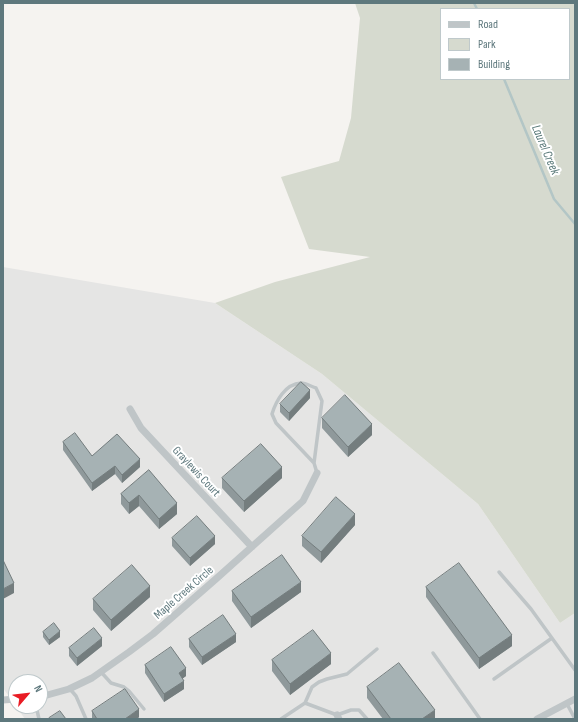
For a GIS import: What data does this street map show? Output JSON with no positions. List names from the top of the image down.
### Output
{
  "streets": {
    "street": ["Graylewis Court", "Maple Creek Circle"]
  },
  "crossings": [
    ["Graylewis Court", "Maple Creek Circle"]
  ],
  "water": ["Laurel Creek"],
  "legend": ["Road", "Park", "Building"],
  "north": "top right"
}
